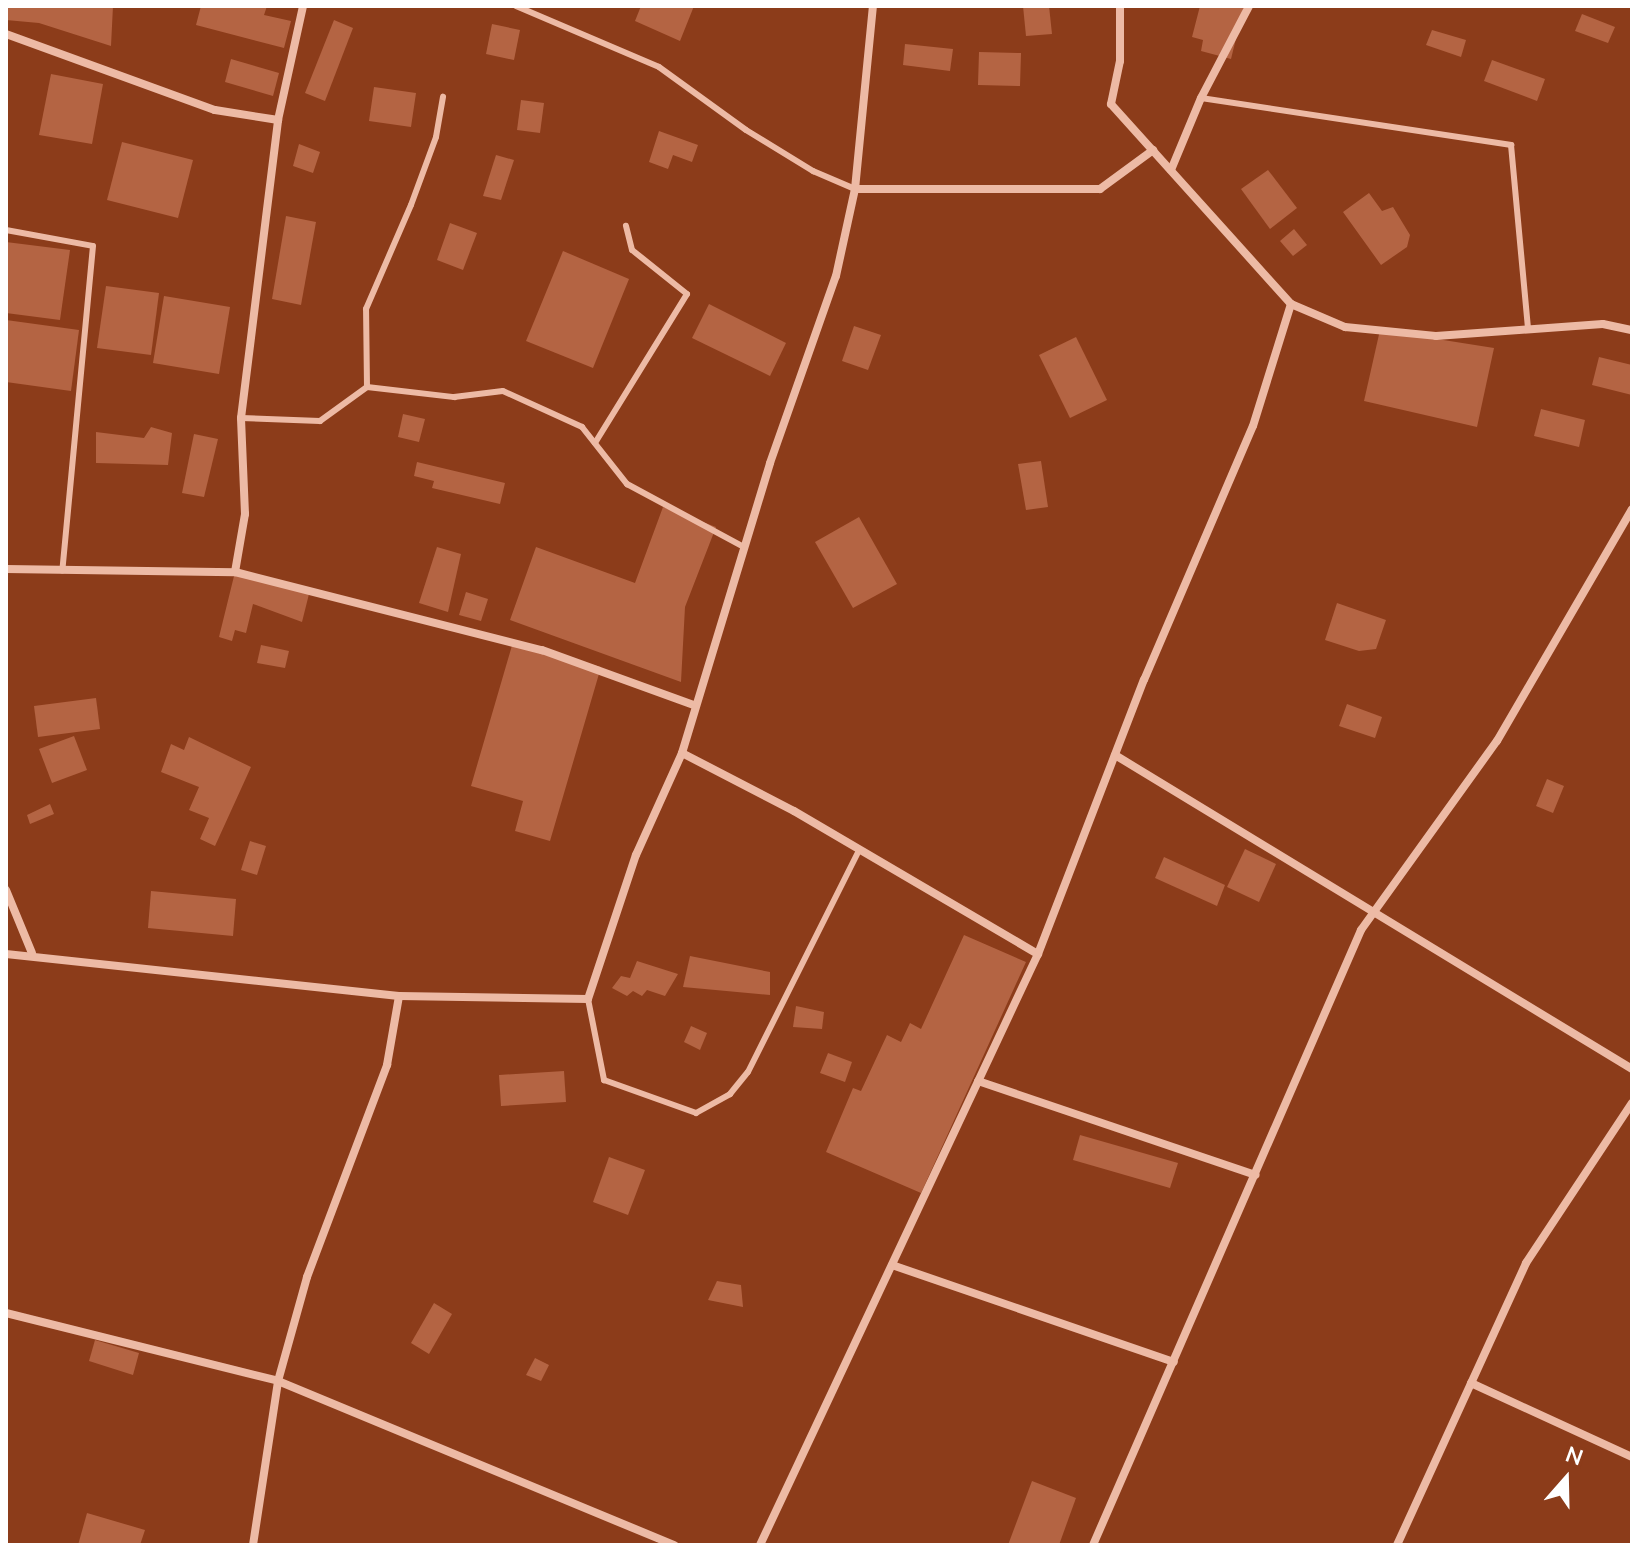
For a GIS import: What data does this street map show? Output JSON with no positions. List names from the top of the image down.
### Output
{
  "north": "top"
}
